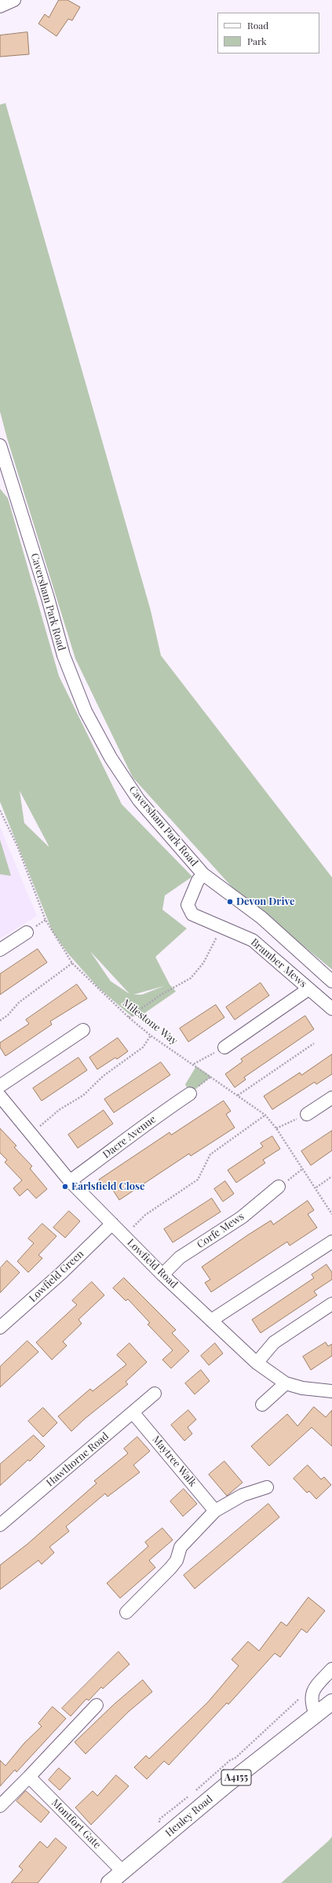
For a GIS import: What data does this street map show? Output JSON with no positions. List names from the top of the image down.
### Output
{
  "streets": {
    "main road": ["A4155", "Henley Road"],
    "street": [
      "Caversham Park Road",
      "Bramber Mews",
      "Dacre Avenue",
      "Corfe Mews",
      "Lowfield Road",
      "Lowfield Green",
      "Hawthorne Road",
      "Maytree Walk",
      "Montfort Gate"
    ],
    "path": ["Milestone Way"]
  },
  "crossings": [
    ["Caversham Park Road", "Bramber Mews"],
    ["Dacre Avenue", "Lowfield Road"],
    ["Corfe Mews", "Lowfield Road"],
    ["Lowfield Road", "Lowfield Green"],
    ["Hawthorne Road", "Maytree Walk"],
    ["Henley Road", "Montfort Gate"]
  ],
  "places": ["Devon Drive", "Earlsfield Close"],
  "legend": ["Road", "Park"]
}
